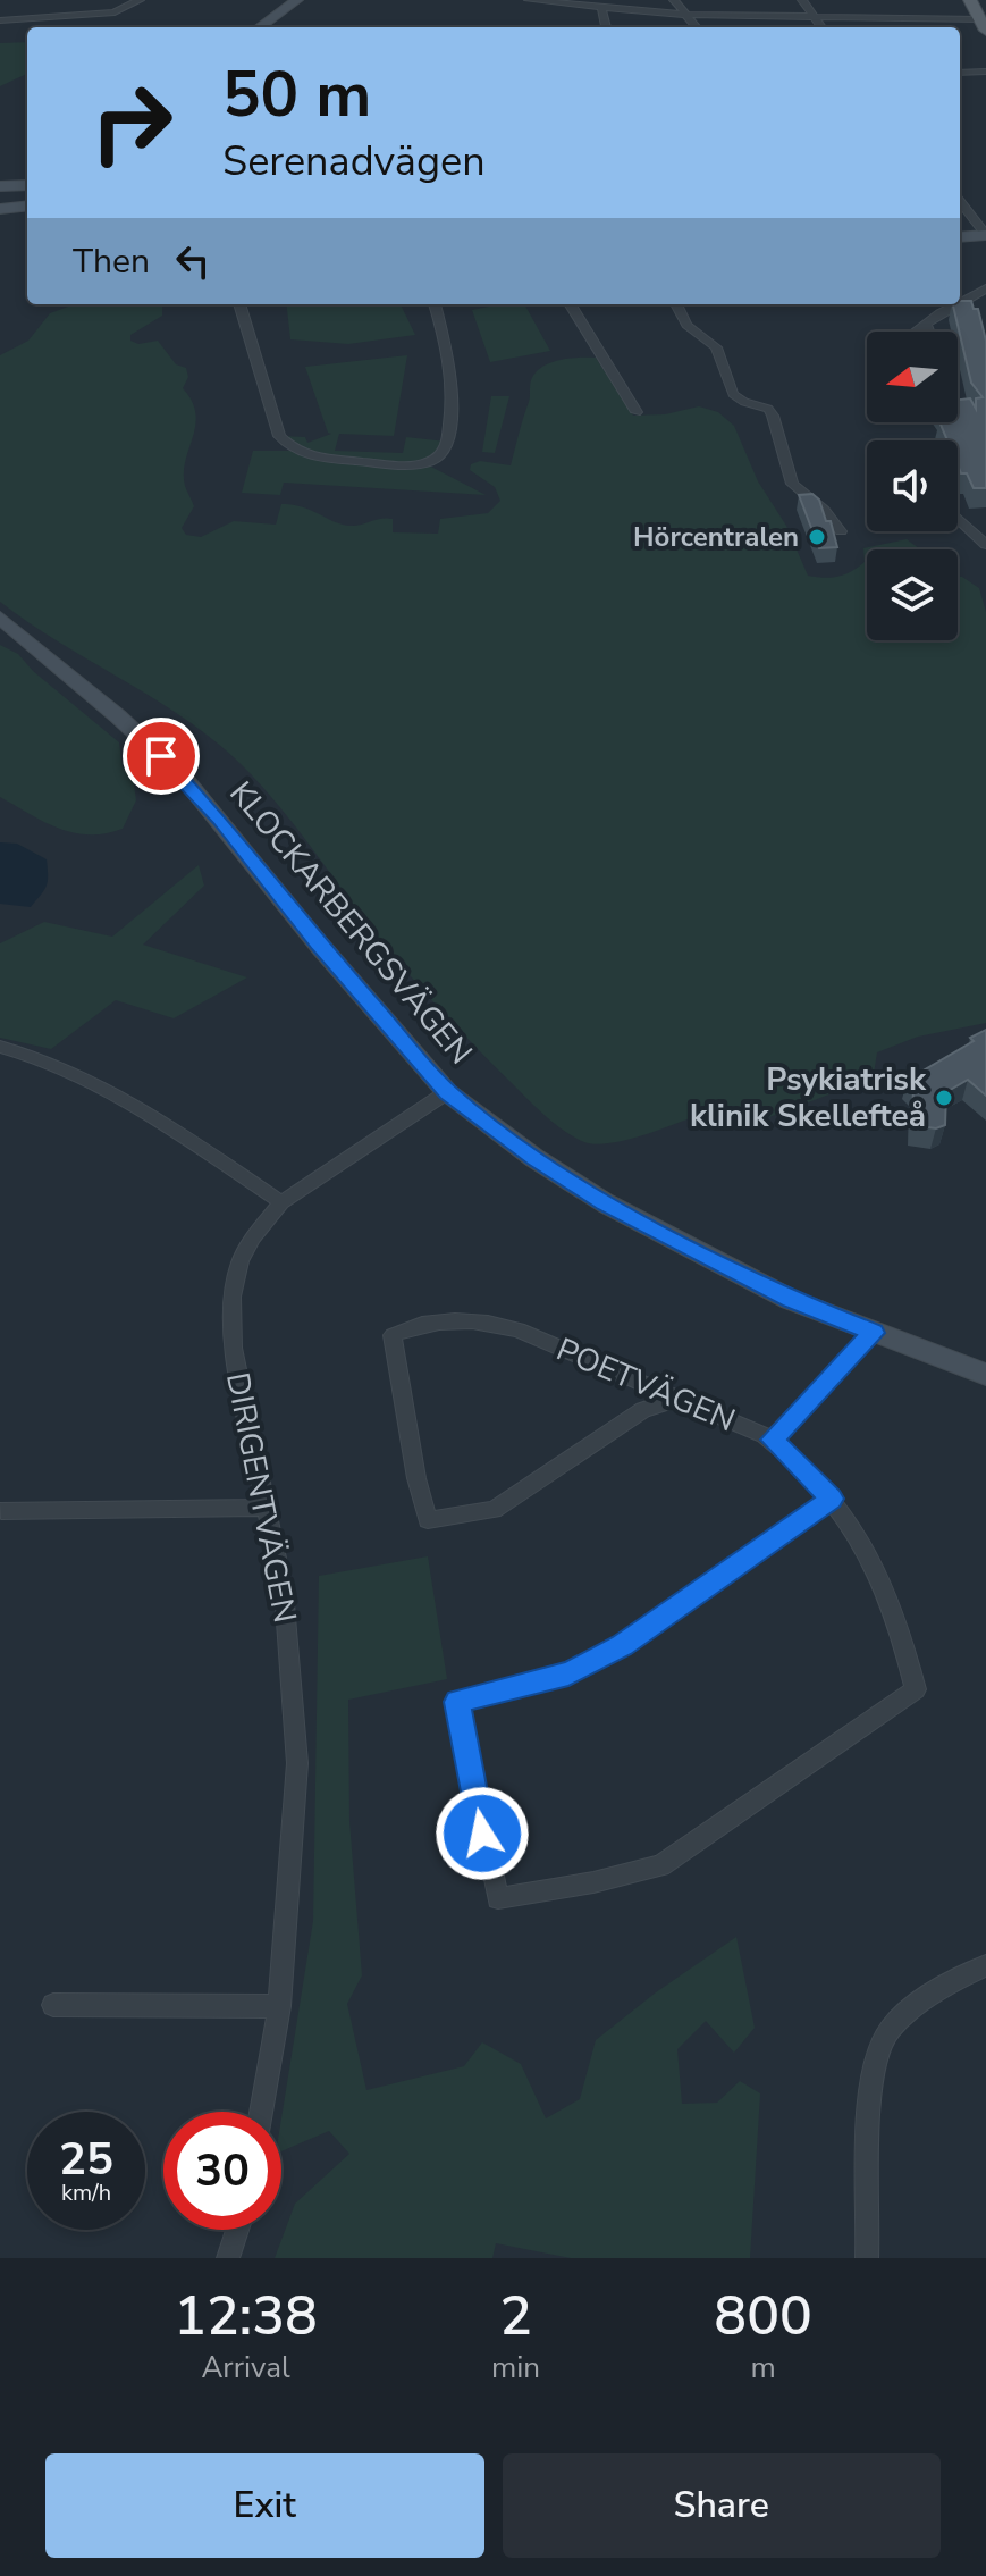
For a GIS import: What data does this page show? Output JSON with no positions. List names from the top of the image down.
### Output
{
  "streets": {
    "main road": ["KLOCKARBERGSVÄGEN"],
    "street": ["POETVÄGEN", "DIRIGENTVÄGEN"]
  },
  "crossings": [
    ["KLOCKARBERGSVÄGEN", "DIRIGENTVÄGEN"]
  ],
  "places": ["Hörcentralen", "Psykiatrisk klinik Skellefteå"],
  "north": "left",
  "page": {
    "turn": ["50 m", "Serenadvägen"],
    "then": "Then",
    "speed": "25 km/h",
    "limit": "30",
    "eta": [
      "12:38",
      "Arrival",
      "2",
      "min",
      "800",
      "m"
    ],
    "buttons": ["Exit", "Share"]
  }
}
